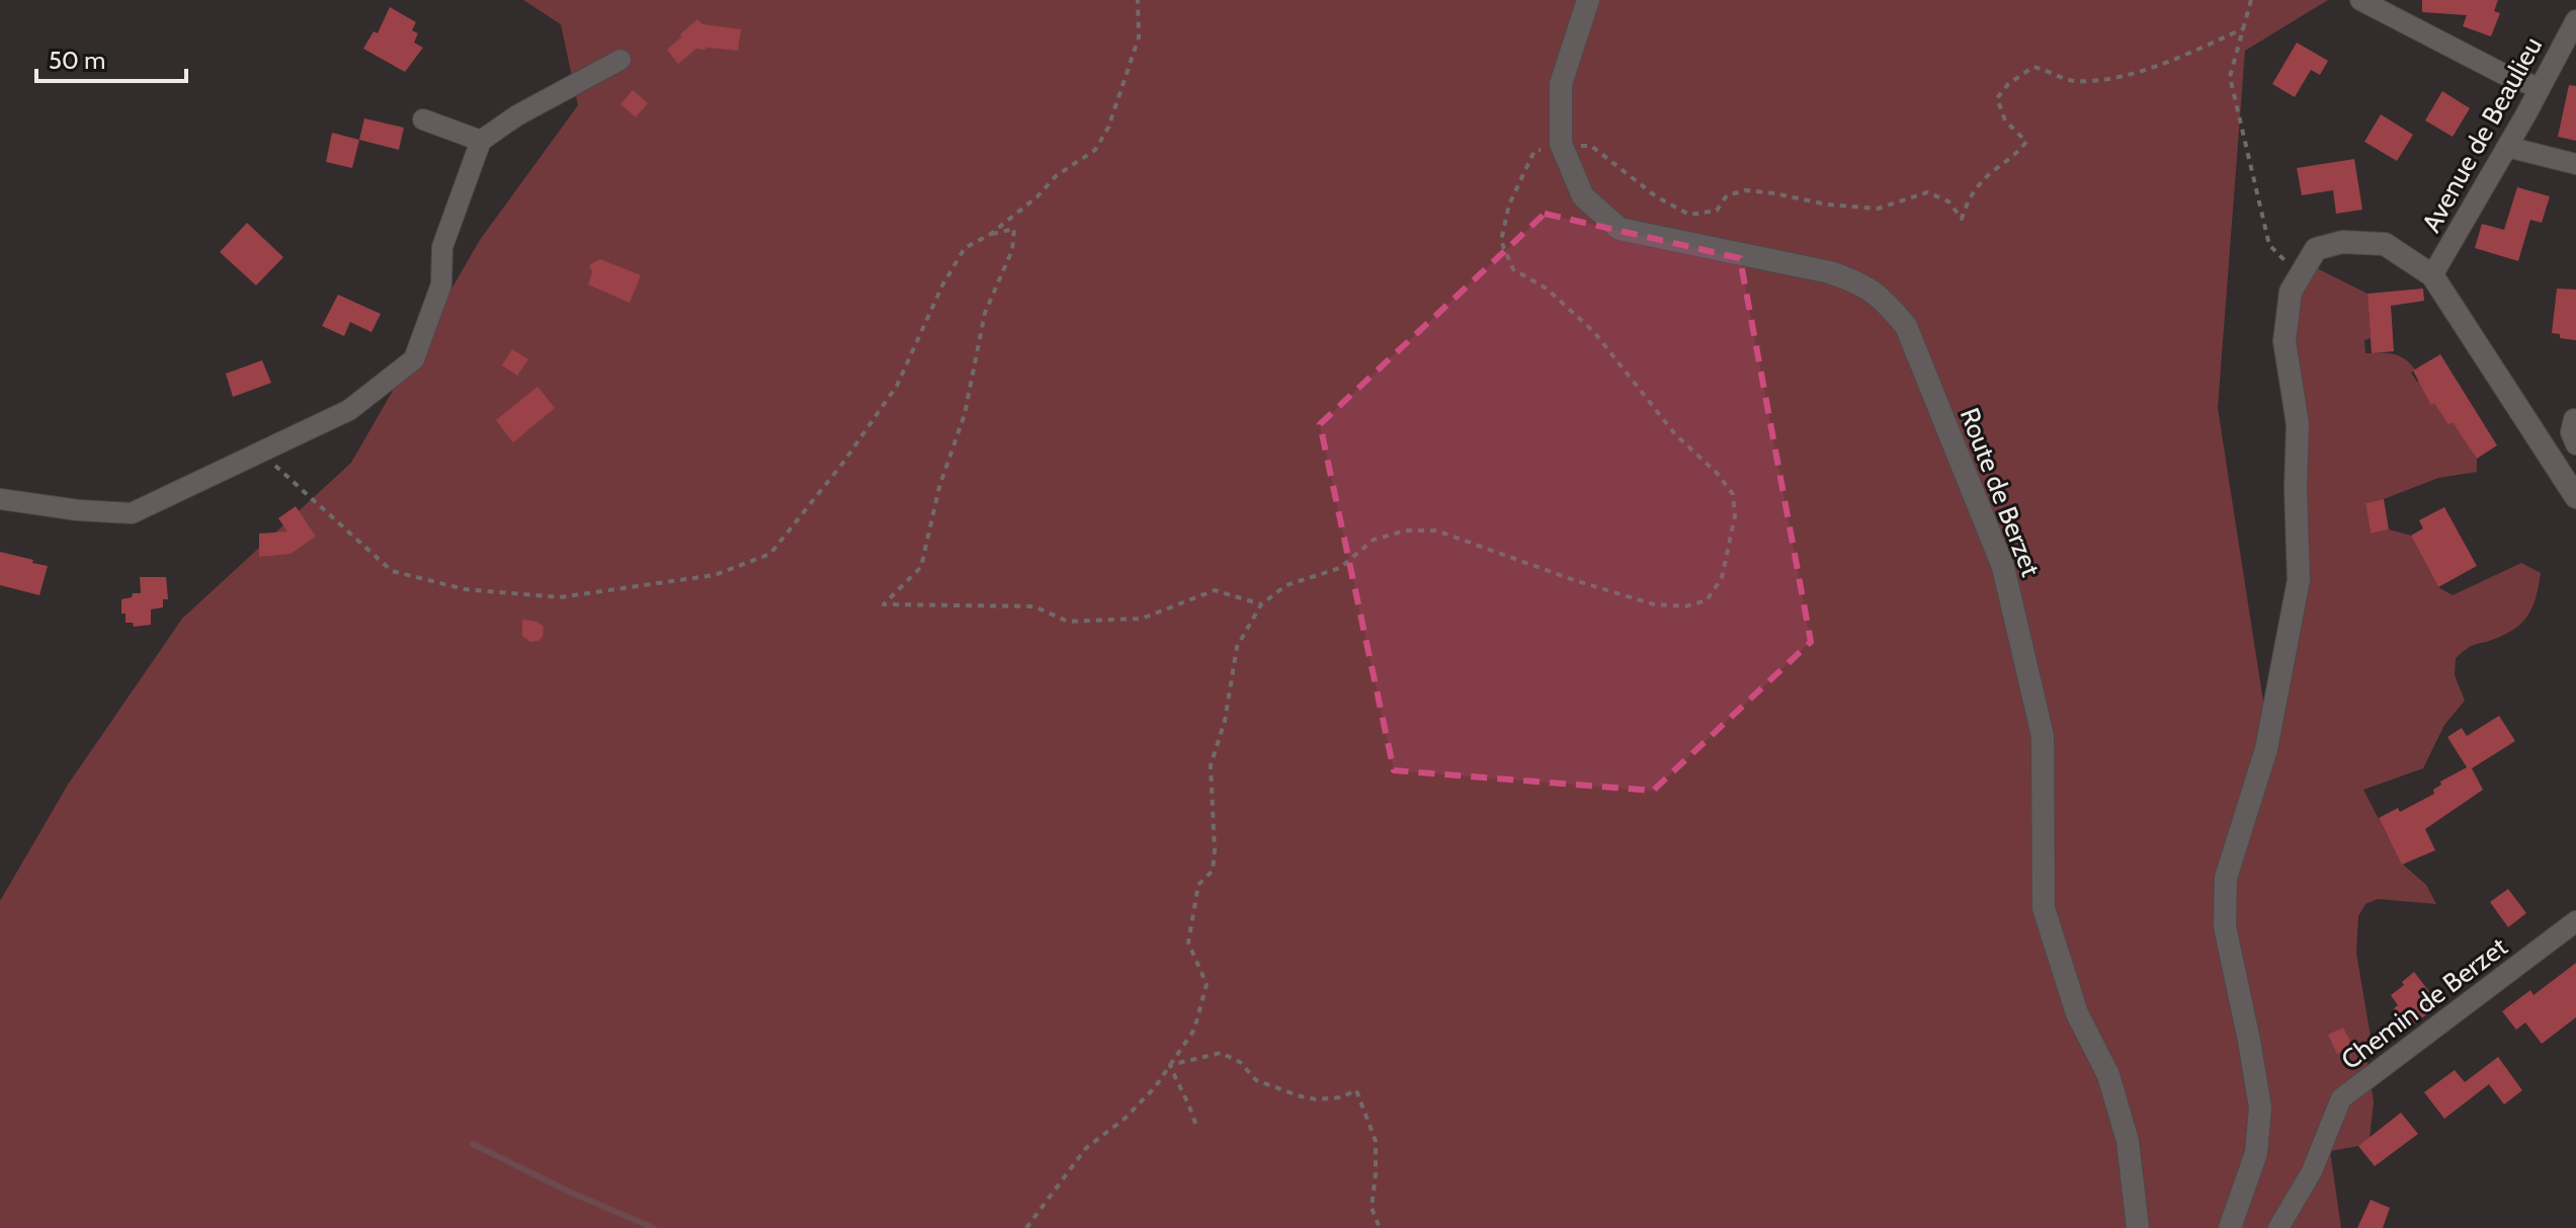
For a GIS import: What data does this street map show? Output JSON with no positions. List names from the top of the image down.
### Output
{
  "streets": {
    "street": ["Avenue de Beaulieu", "Route de Berzet", "Chemin de Berzet"]
  },
  "scale_bar": "50 m"
}
